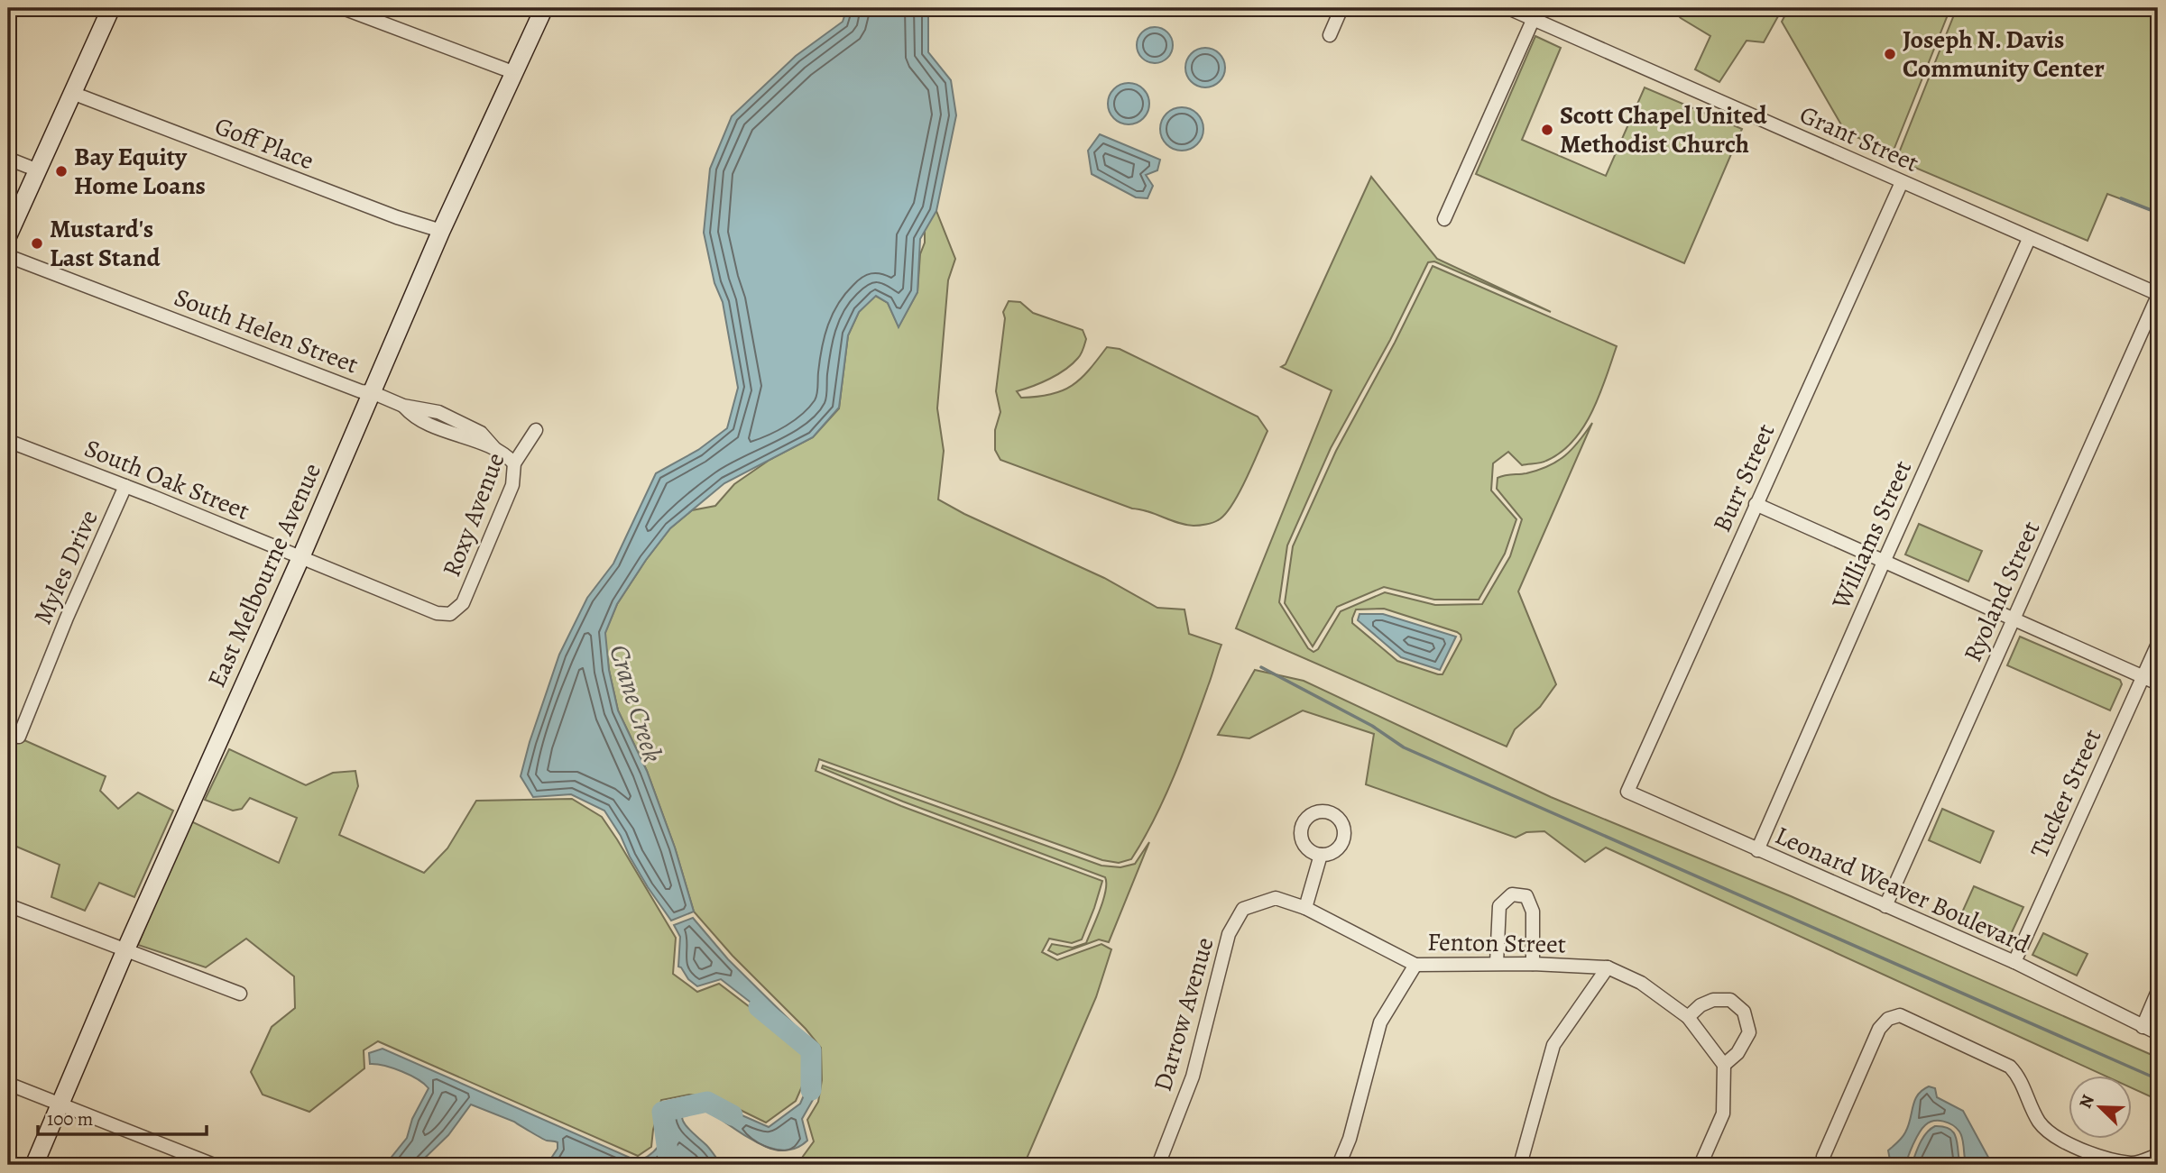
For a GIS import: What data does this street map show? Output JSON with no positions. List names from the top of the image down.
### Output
{
  "streets": {
    "street": [
      "Grant Street",
      "Goff Place",
      "South Helen Street",
      "Burr Street",
      "South Oak Street",
      "Roxy Avenue",
      "Williams Street",
      "Myles Drive",
      "East Melbourne Avenue",
      "Ryoland Street",
      "Tucker Street",
      "Leonard Weaver Boulevard",
      "Fenton Street",
      "Darrow Avenue"
    ]
  },
  "crossings": [
    ["Grant Street", "Burr Street"],
    ["Grant Street", "Williams Street"],
    ["Grant Street", "Ryoland Street"],
    ["Goff Place", "East Melbourne Avenue"],
    ["South Helen Street", "Roxy Avenue"],
    ["South Helen Street", "East Melbourne Avenue"],
    ["Burr Street", "Leonard Weaver Boulevard"],
    ["South Oak Street", "Roxy Avenue"],
    ["South Oak Street", "Myles Drive"],
    ["South Oak Street", "East Melbourne Avenue"],
    ["Williams Street", "Leonard Weaver Boulevard"],
    ["Ryoland Street", "Leonard Weaver Boulevard"],
    ["Tucker Street", "Leonard Weaver Boulevard"],
    ["Fenton Street", "Darrow Avenue"]
  ],
  "water": ["Crane Creek"],
  "places": [
    "Joseph N. Davis Community Center",
    "Scott Chapel United Methodist Church",
    "Bay Equity Home Loans",
    "Mustard's Last Stand"
  ],
  "scale_bar": "100 m",
  "north": "top left"
}
